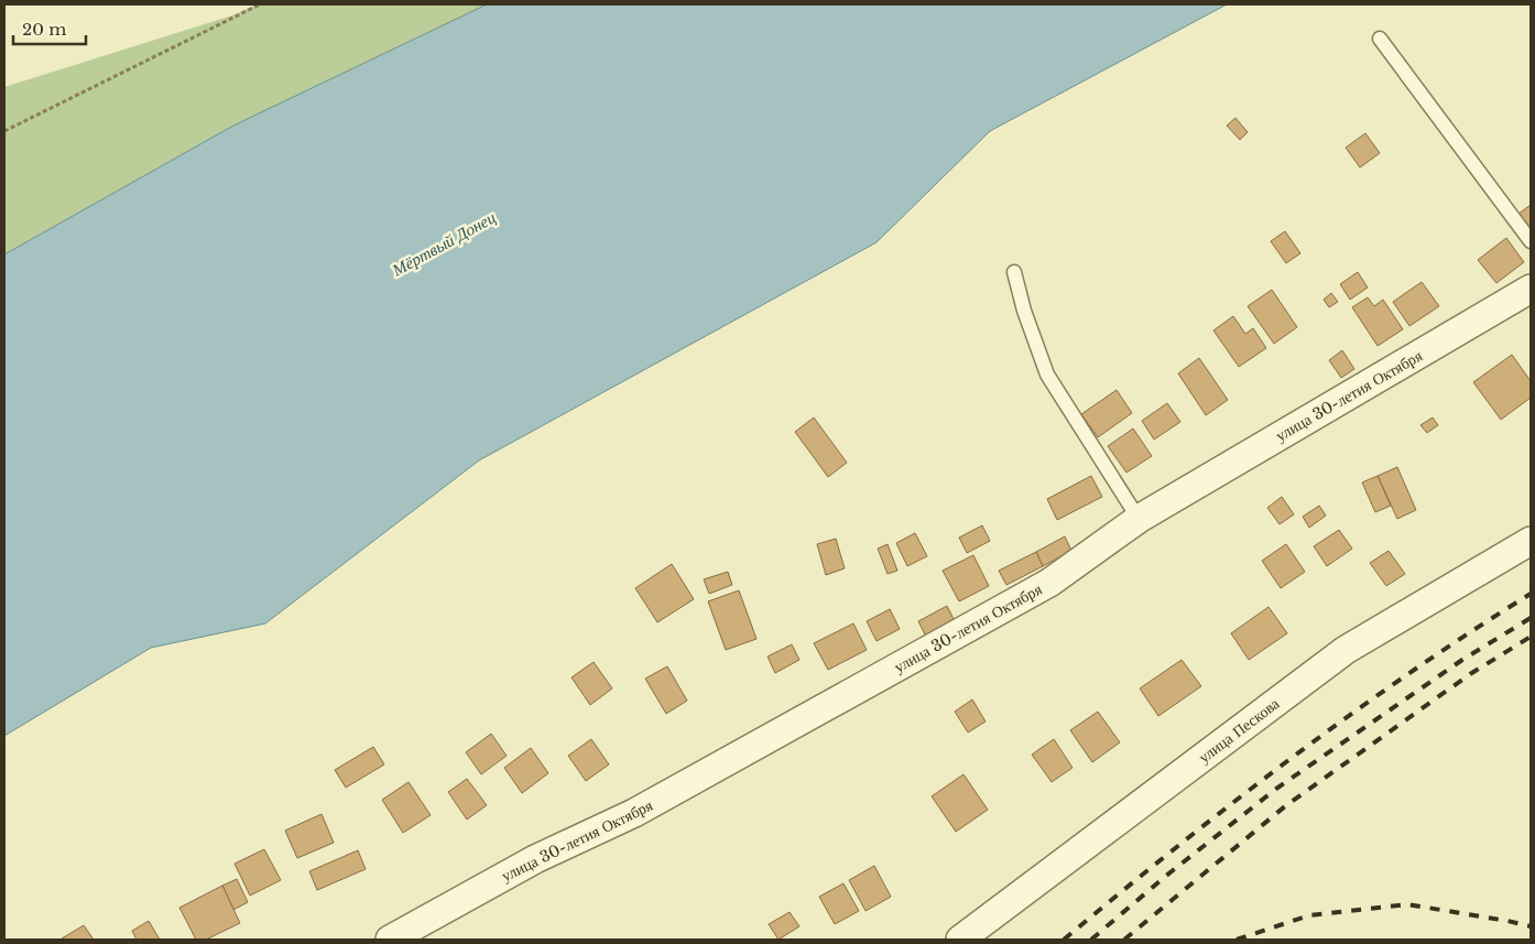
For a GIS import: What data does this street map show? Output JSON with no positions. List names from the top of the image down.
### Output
{
  "streets": {
    "street": ["улица 30-летия Октября", "улица Пескова"]
  },
  "water": ["Мёртвый Донец"],
  "scale_bar": "20 m"
}
